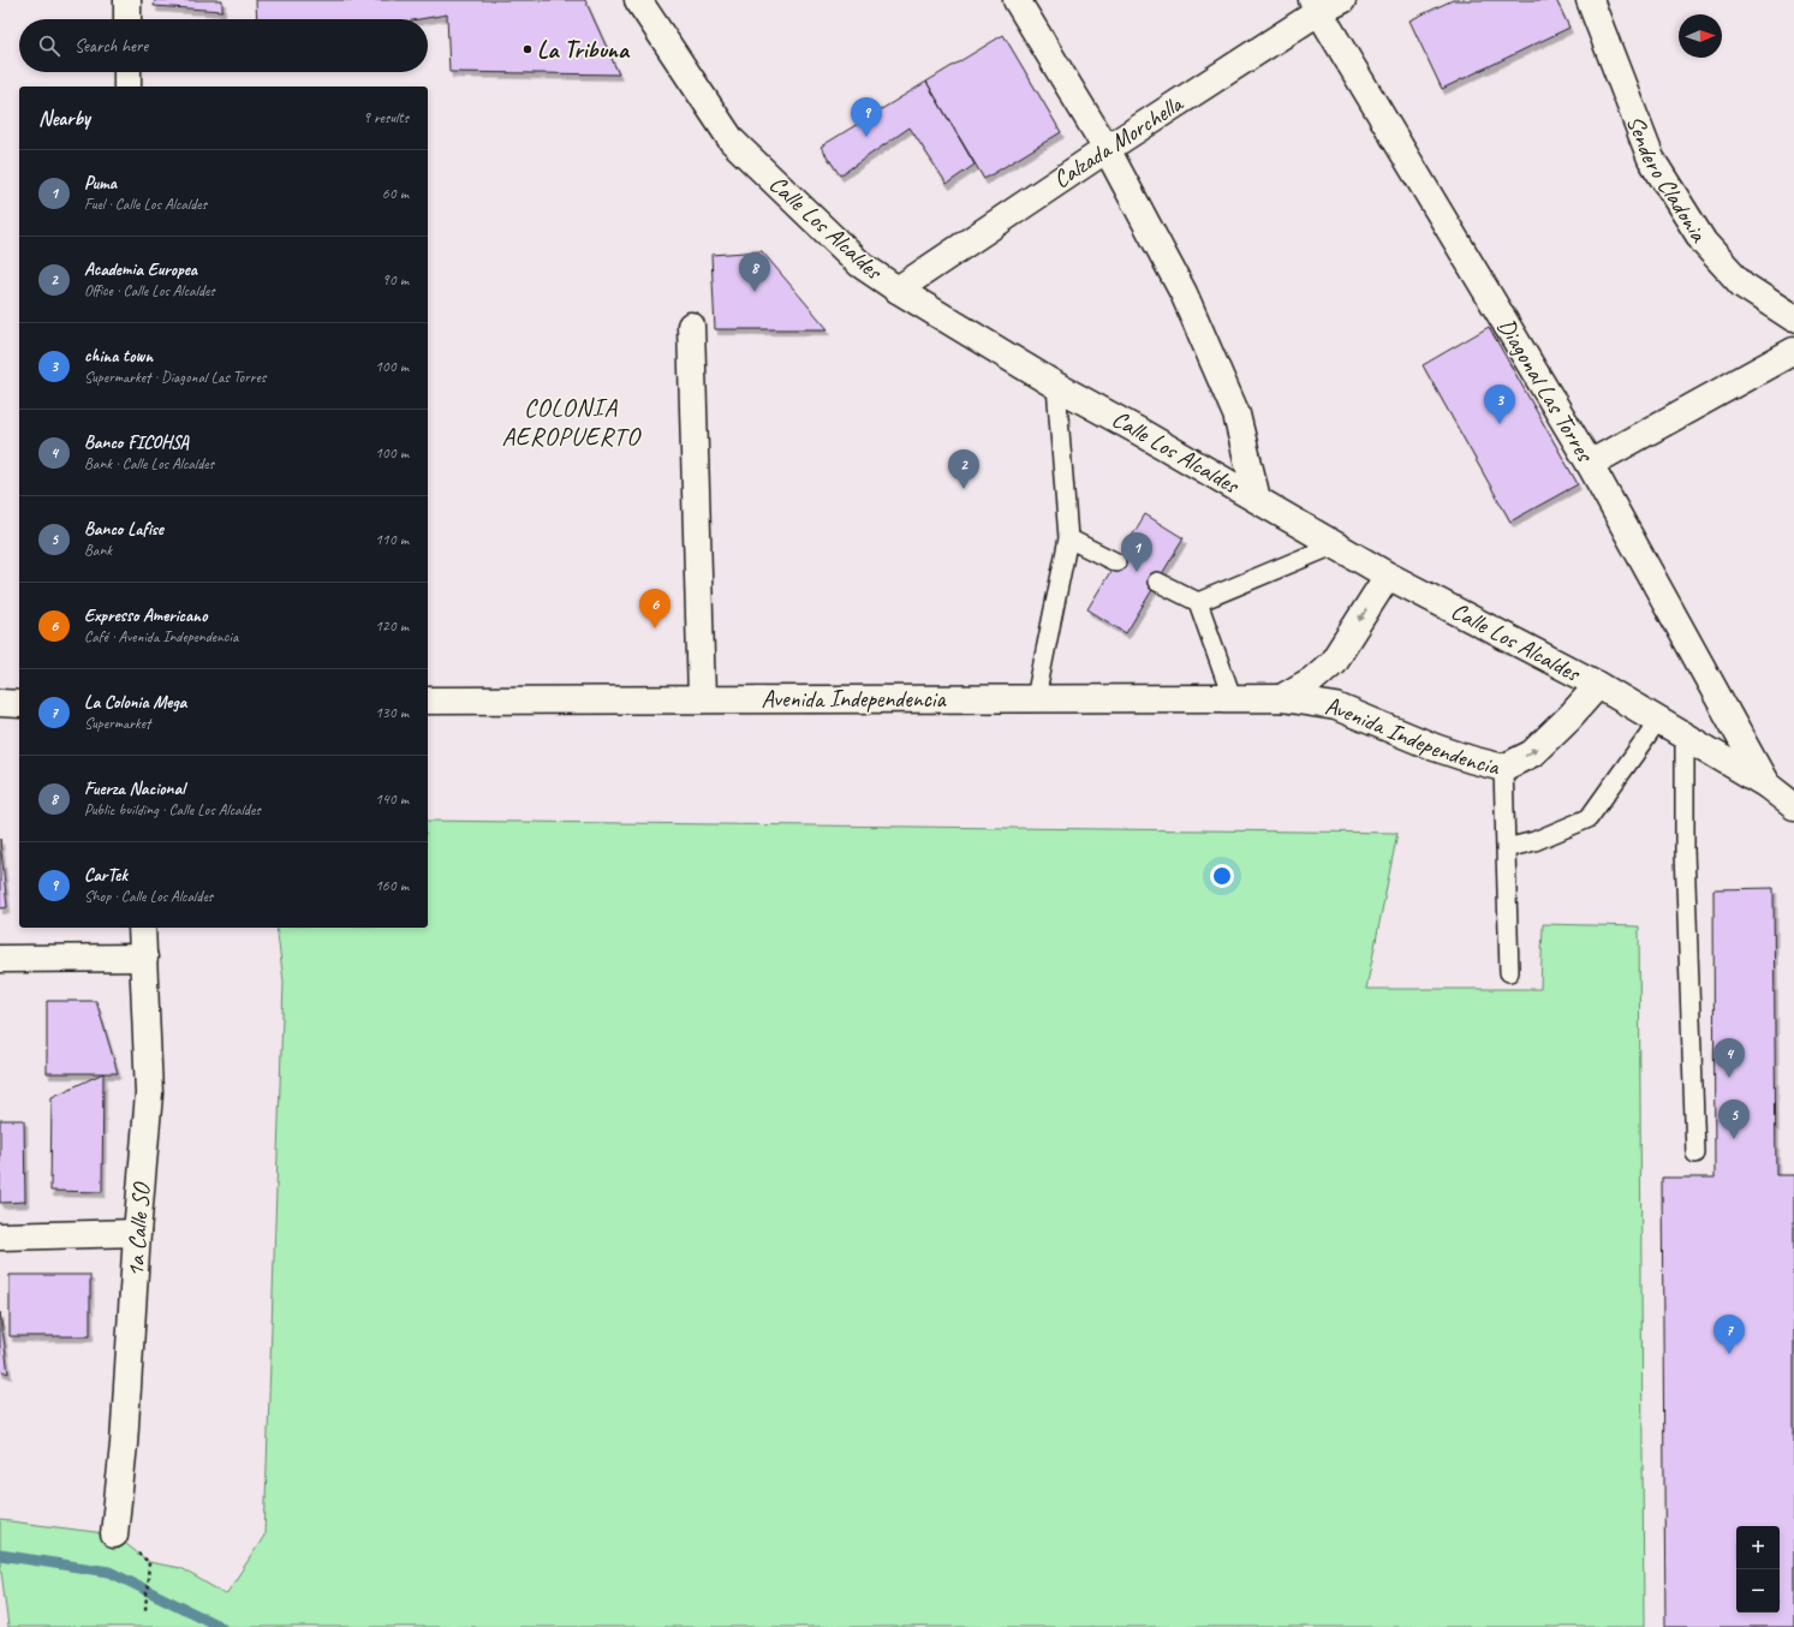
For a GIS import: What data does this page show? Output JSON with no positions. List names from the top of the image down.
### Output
{
  "streets": {
    "street": [
      "Calzada Morchella",
      "Sendero Cladonia",
      "Calle Los Alcaldes",
      "Diagonal Las Torres",
      "Avenida Independencia",
      "1a Calle SO"
    ]
  },
  "crossings": [
    ["Calzada Morchella", "Calle Los Alcaldes"],
    ["Calzada Morchella", "Diagonal Las Torres"],
    ["Calle Los Alcaldes", "Diagonal Las Torres"],
    ["Calle Los Alcaldes", "Avenida Independencia"]
  ],
  "districts": ["COLONIA AEROPUERTO"],
  "places": ["La Tribuna"],
  "north": "right",
  "page": {
    "search": "Search here",
    "heading": ["Nearby", "9 results"],
    "pins": [
      "9",
      "8",
      "3",
      "2",
      "1",
      "6",
      "4",
      "5",
      "7"
    ],
    "list": [
      {
        "mark": "1",
        "name": "Puma",
        "note": "Fuel · Calle Los Alcaldes",
        "value": "60 m"
      },
      {
        "mark": "2",
        "name": "Academia Europea",
        "note": "Office · Calle Los Alcaldes",
        "value": "90 m"
      },
      {
        "mark": "3",
        "name": "china town",
        "note": "Supermarket · Diagonal Las Torres",
        "value": "100 m"
      },
      {
        "mark": "4",
        "name": "Banco FICOHSA",
        "note": "Bank · Calle Los Alcaldes",
        "value": "100 m"
      },
      {
        "mark": "5",
        "name": "Banco Lafise",
        "note": "Bank",
        "value": "110 m"
      },
      {
        "mark": "6",
        "name": "Expresso Americano",
        "note": "Café · Avenida Independencia",
        "value": "120 m"
      },
      {
        "mark": "7",
        "name": "La Colonia Mega",
        "note": "Supermarket",
        "value": "130 m"
      },
      {
        "mark": "8",
        "name": "Fuerza Nacional",
        "note": "Public building · Calle Los Alcaldes",
        "value": "140 m"
      },
      {
        "mark": "9",
        "name": "CarTek",
        "note": "Shop · Calle Los Alcaldes",
        "value": "160 m"
      }
    ],
    "map_buttons": ["+", "−"]
  }
}
